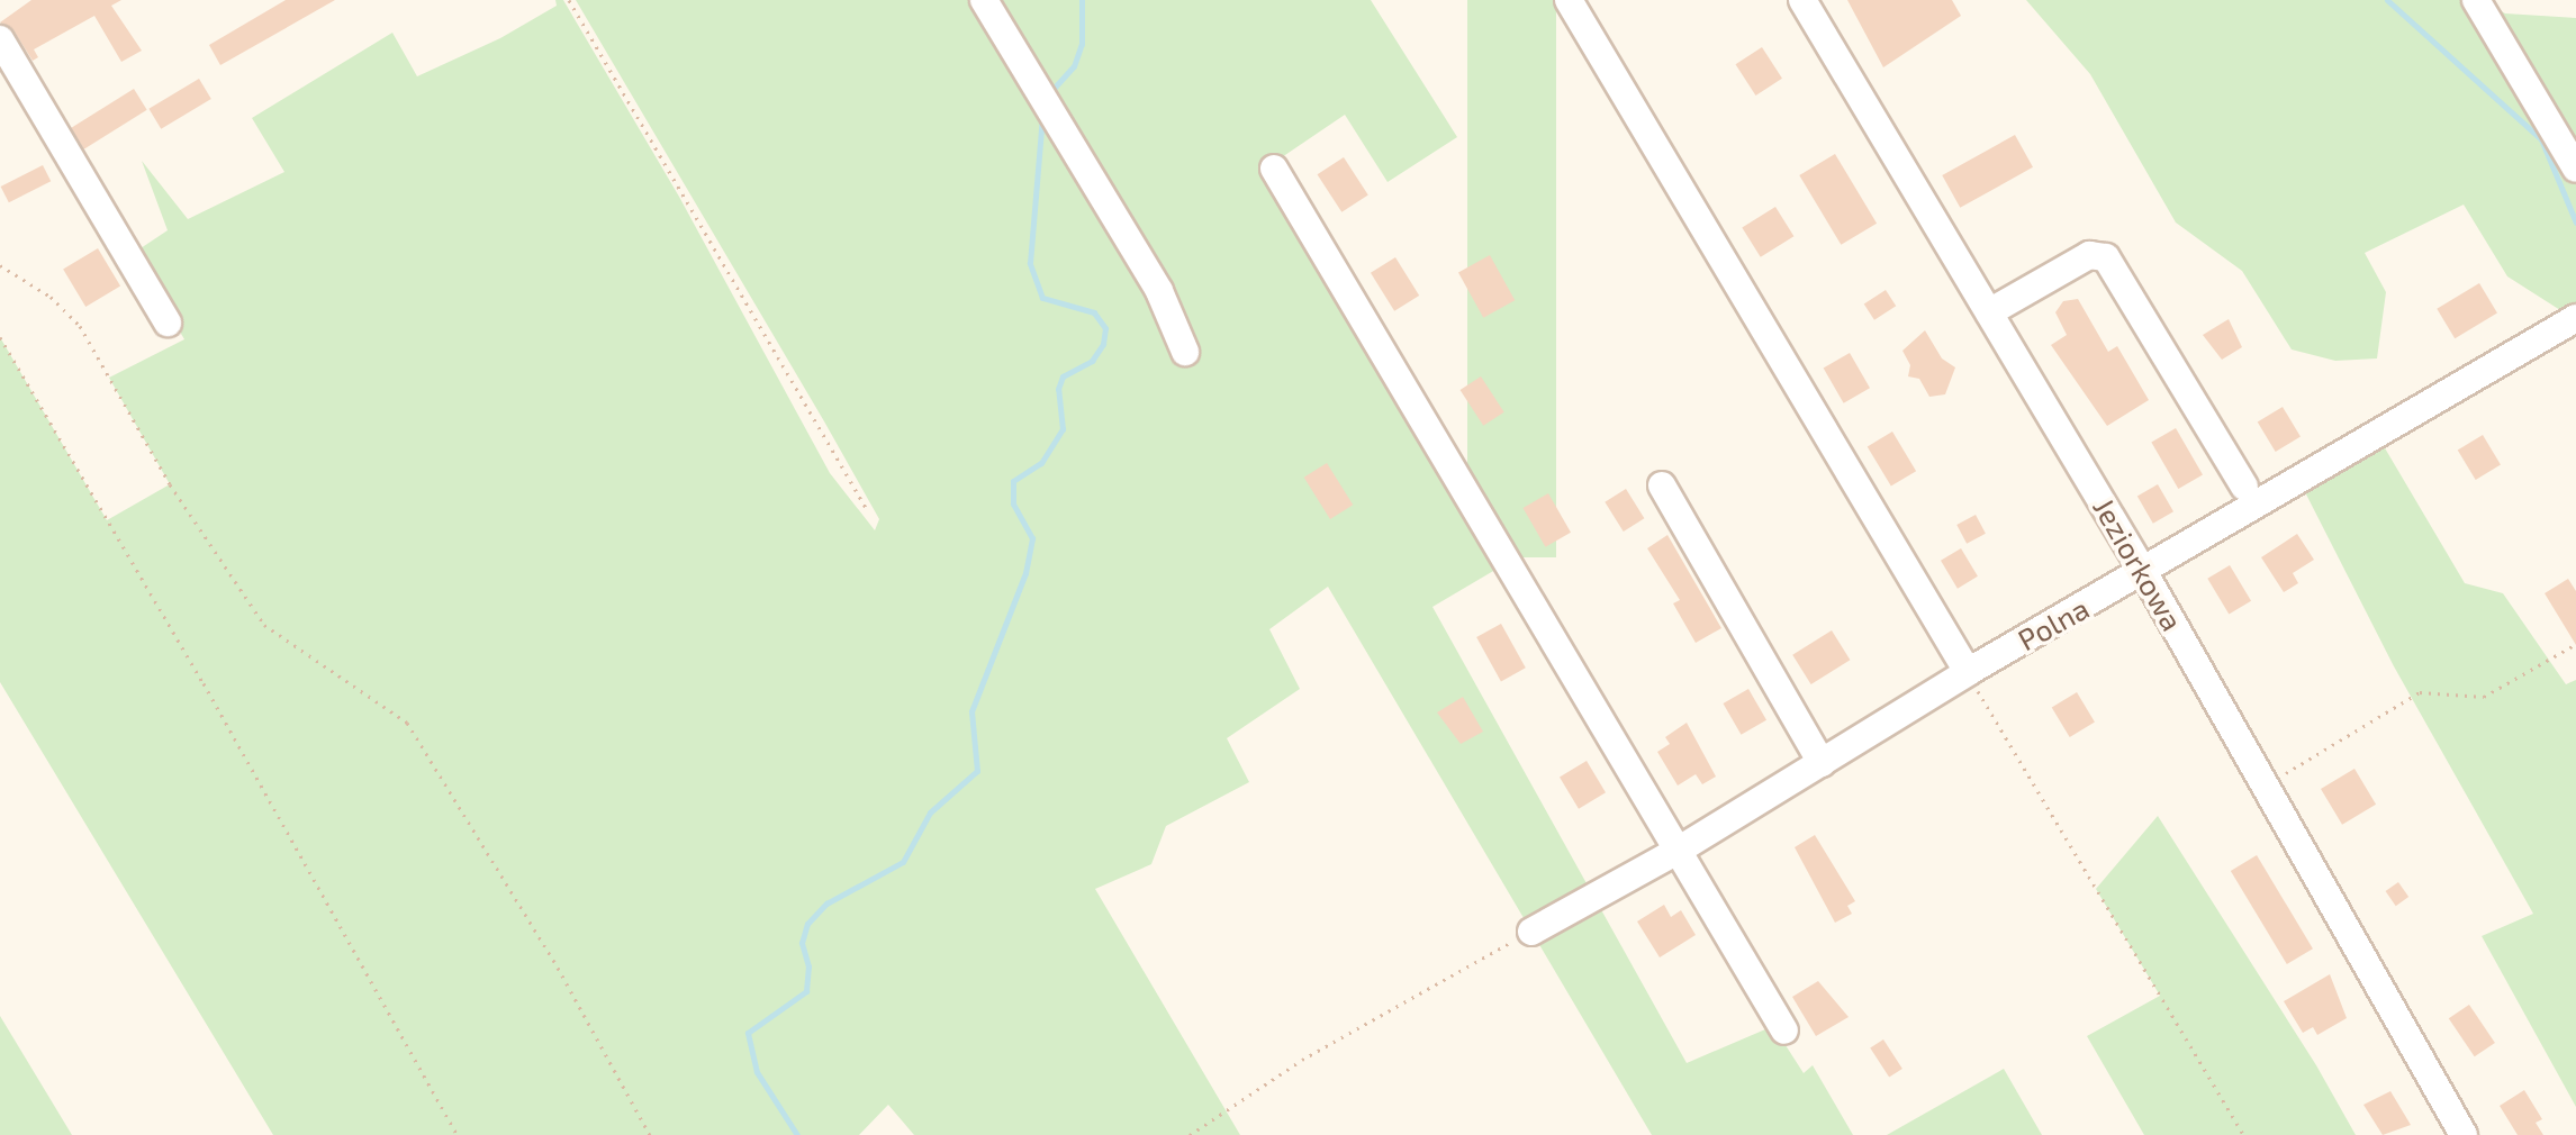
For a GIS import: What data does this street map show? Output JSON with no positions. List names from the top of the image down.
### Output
{
  "streets": {
    "street": ["Jeziorkowa", "Polna"]
  },
  "crossings": [
    ["Jeziorkowa", "Polna"]
  ]
}
